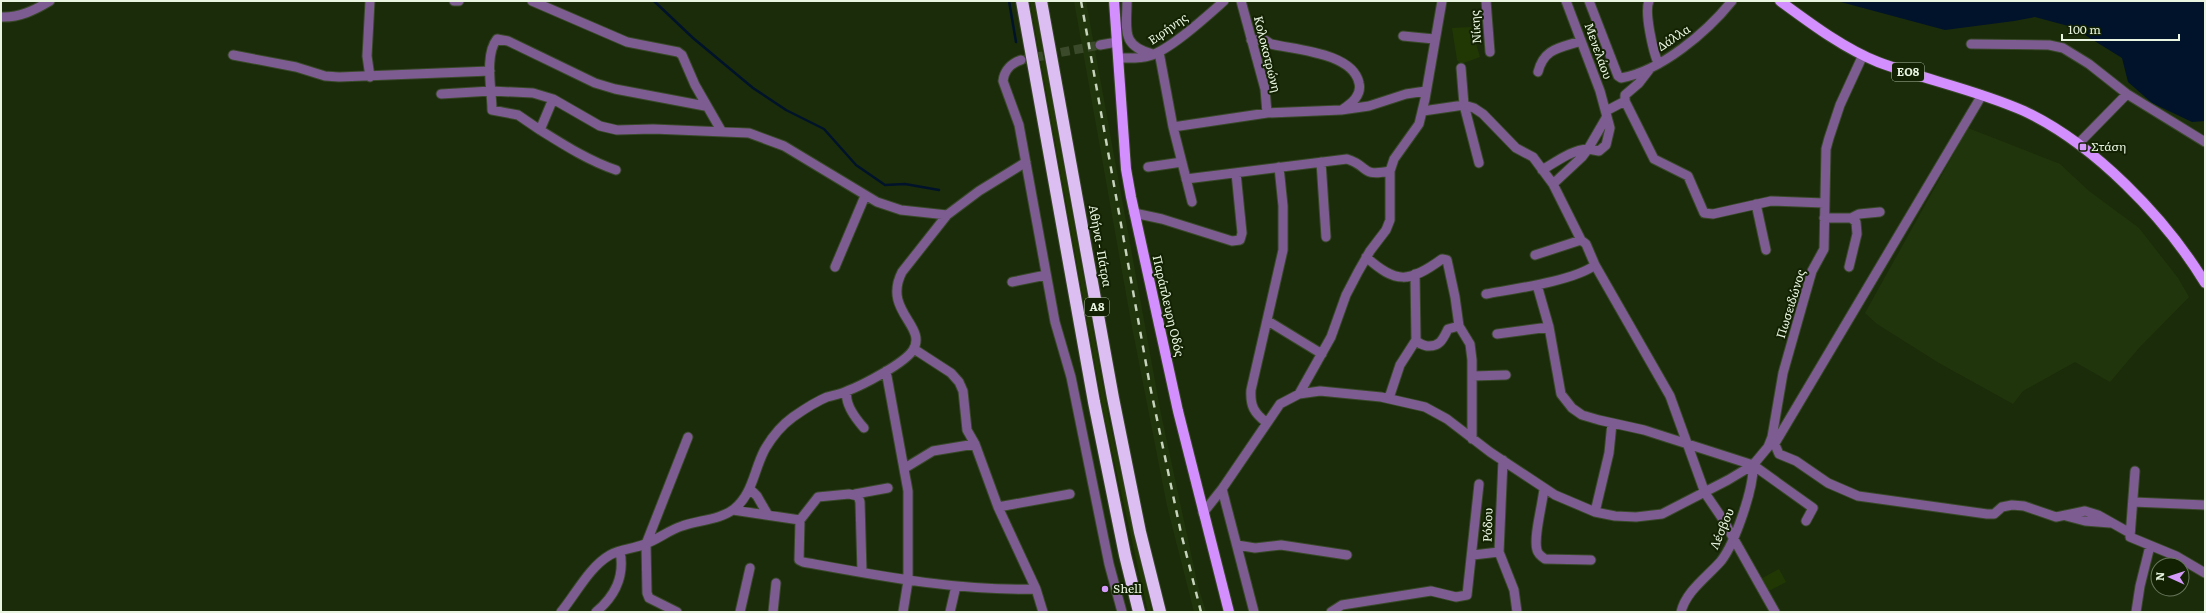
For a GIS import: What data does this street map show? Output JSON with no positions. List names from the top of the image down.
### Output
{
  "streets": {
    "highway": ["Αθήνα - Πάτρα", "Α8"],
    "main road": ["ΕΟ8", "Παράπλευρη Οδός"],
    "street": [
      "Νίκης",
      "Ειρήνης",
      "Δάλλα",
      "Μενελάου",
      "Κολοκοτρώνη",
      "Πωσειδώνος",
      "Ρόδου",
      "Λέσβου"
    ]
  },
  "crossings": [
    ["Ειρήνης", "Παράπλευρη Οδός"],
    ["ΕΟ8", "Πωσειδώνος"],
    ["Πωσειδώνος", "Ρόδου"],
    ["Πωσειδώνος", "Λέσβου"]
  ],
  "places": {
    "transit": ["Στάση"],
    "other": ["Shell"]
  },
  "scale_bar": "100 m",
  "north": "left"
}
